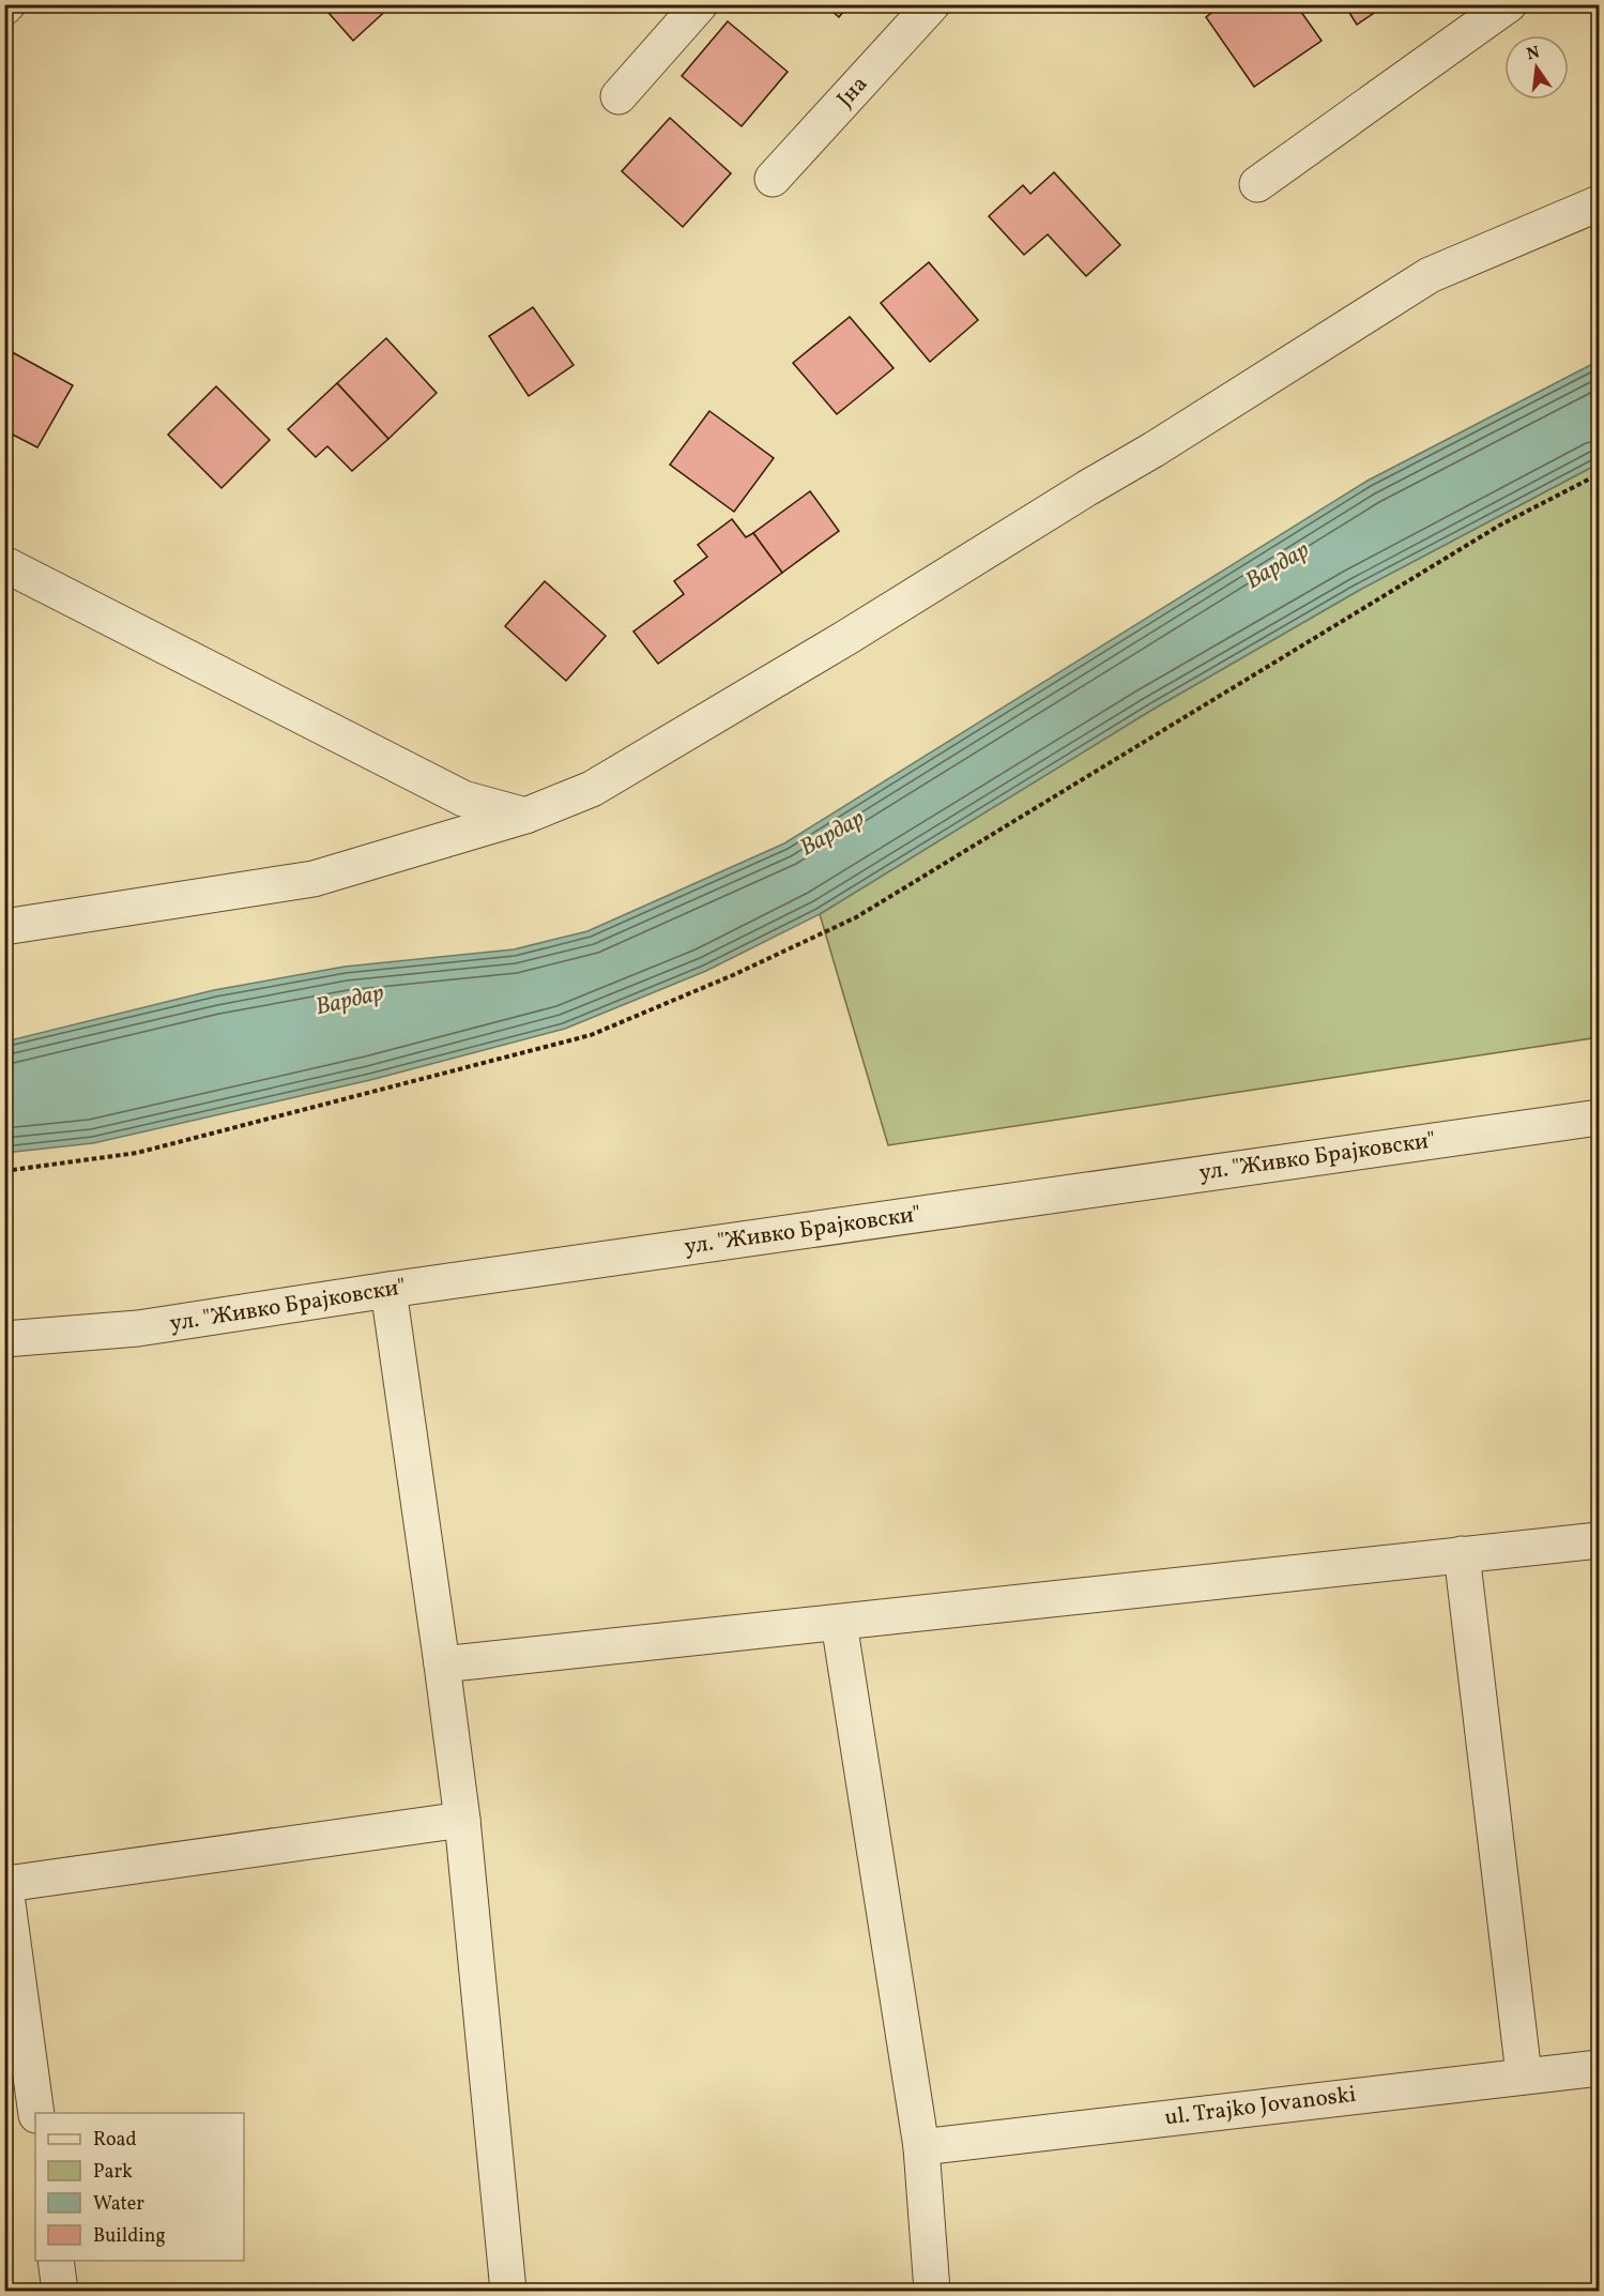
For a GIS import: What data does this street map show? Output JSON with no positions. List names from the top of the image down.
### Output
{
  "streets": {
    "street": ["Јна", "ул. \"Живко Брајковски\"", "ul. Trajko Jovanoski"]
  },
  "water": ["Вардар"],
  "legend": [
    "Road",
    "Park",
    "Water",
    "Building"
  ],
  "north": "top"
}
